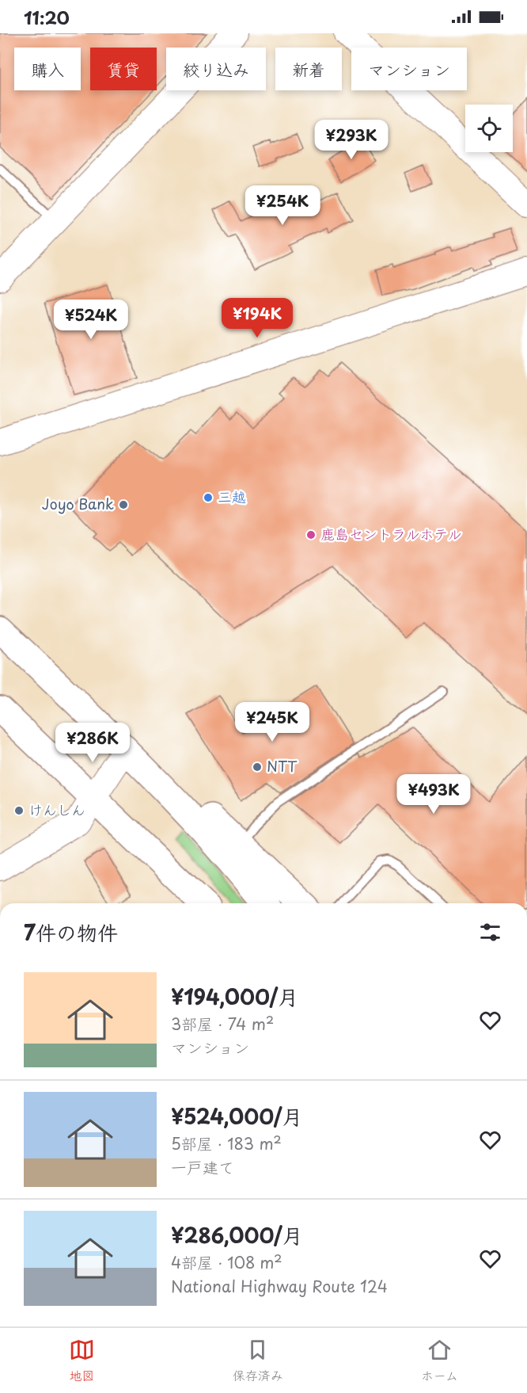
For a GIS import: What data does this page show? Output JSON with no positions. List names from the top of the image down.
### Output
{
  "places": [
    "三越",
    "Joyo Bank",
    "鹿島セントラルホテル",
    "NTT",
    "けんしん"
  ],
  "page": {
    "status": "11:20",
    "chip": [
      "購入",
      "賃貸",
      "絞り込み",
      "新着",
      "マンション"
    ],
    "price": [
      "¥293K",
      "¥254K",
      "¥194K",
      "¥524K",
      "¥245K",
      "¥286K",
      "¥493K"
    ],
    "heading": "7件の物件",
    "list": [
      {
        "name": "¥194,000/月",
        "note": "3部屋 · 74 m² · マンション"
      },
      {
        "name": "¥524,000/月",
        "note": "5部屋 · 183 m² · 一戸建て"
      },
      {
        "name": "¥286,000/月",
        "note": "4部屋 · 108 m² · National Highway Route 124"
      }
    ],
    "tabs": ["地図", "保存済み", "ホーム"]
  }
}
